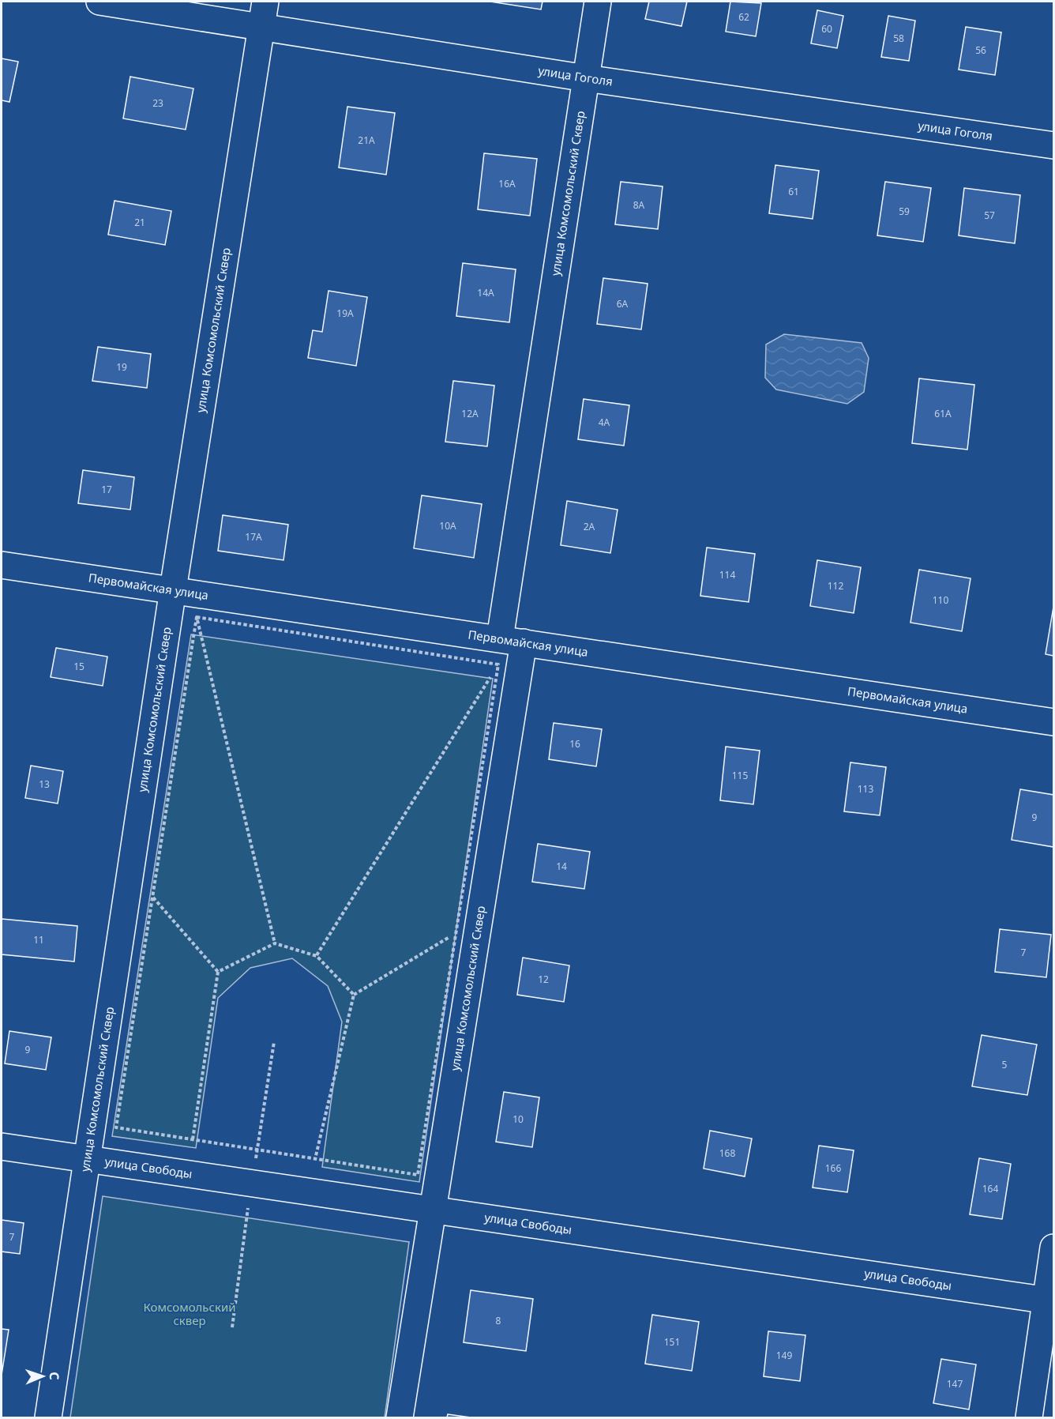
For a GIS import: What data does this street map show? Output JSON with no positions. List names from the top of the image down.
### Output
{
  "streets": {
    "street": [
      "улица Гоголя",
      "улица Комсомольский Сквер",
      "Первомайская улица",
      "улица Свободы"
    ]
  },
  "crossings": [
    ["улица Гоголя", "улица Комсомольский Сквер"],
    ["улица Комсомольский Сквер", "Первомайская улица"],
    ["улица Комсомольский Сквер", "улица Свободы"]
  ],
  "parks": ["Комсомольский сквер"],
  "house_numbers": [
    "62",
    "60",
    "58",
    "56",
    "23",
    "21А",
    "16А",
    "61",
    "8А",
    "59",
    "57",
    "21",
    "14А",
    "6А",
    "19А",
    "19",
    "12А",
    "61А",
    "4А",
    "17",
    "10А",
    "2А",
    "17А",
    "114",
    "112",
    "110",
    "15",
    "16",
    "115",
    "13",
    "113",
    "9",
    "14",
    "11",
    "7",
    "12",
    "9",
    "5",
    "10",
    "168",
    "166",
    "164",
    "7",
    "8",
    "151",
    "149",
    "147"
  ],
  "north": "right"
}
